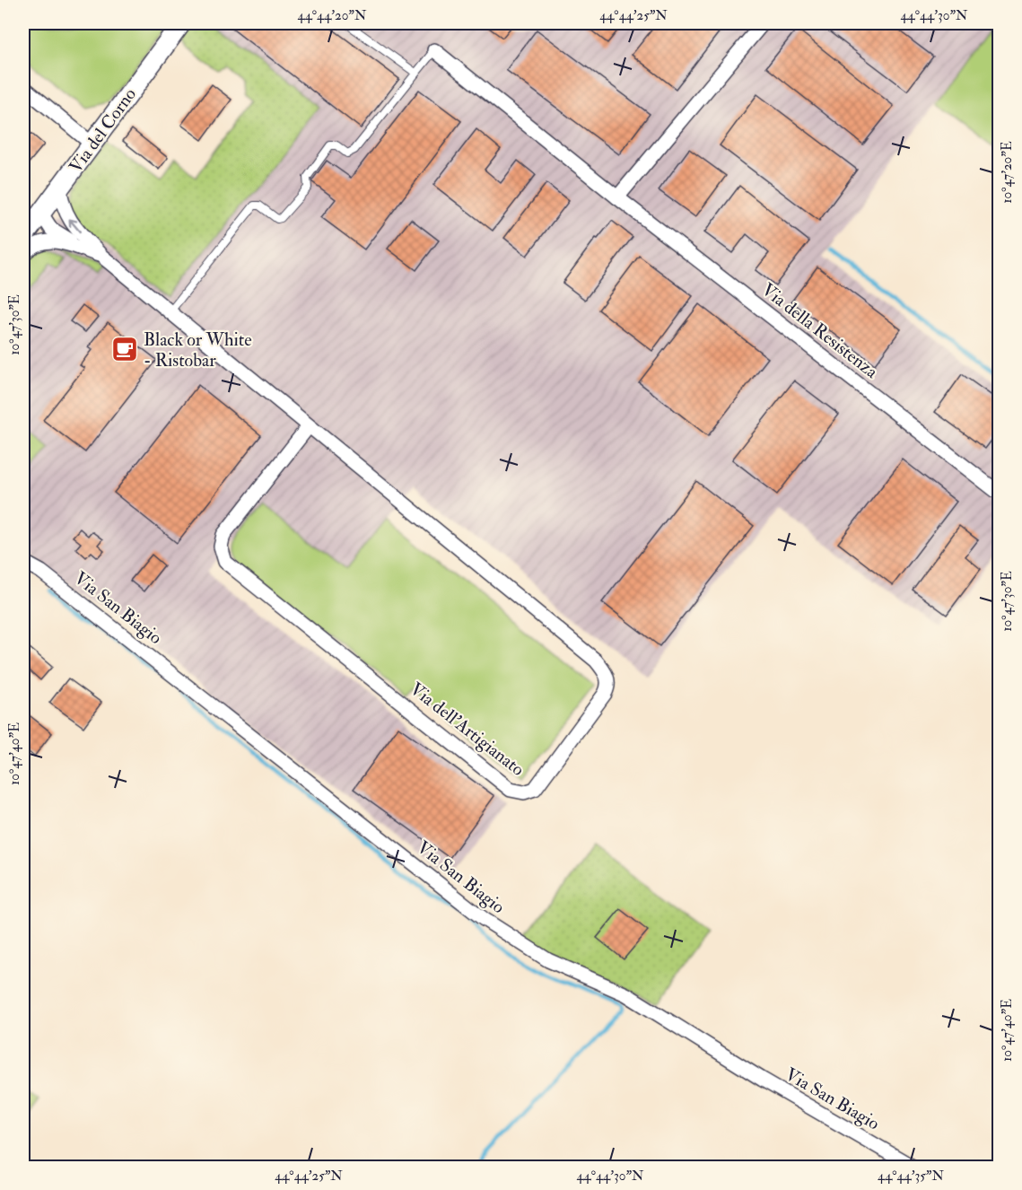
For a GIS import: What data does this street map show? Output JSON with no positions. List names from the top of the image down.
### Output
{
  "streets": {
    "street": [
      "Via del Corno",
      "Via della Resistenza",
      "Via San Biagio",
      "Via dell'Artigianato"
    ]
  },
  "crossings": [
    ["Via del Corno", "Via dell'Artigianato"]
  ],
  "places": {
    "cafe": ["Black or White - Ristobar"]
  },
  "coordinates": [
    "44°44'20\"N",
    "44°44'25\"N",
    "44°44'30\"N",
    "10°47'20\"E",
    "10°47'30\"E",
    "10°47'40\"E",
    "44°44'35\"N"
  ]
}
